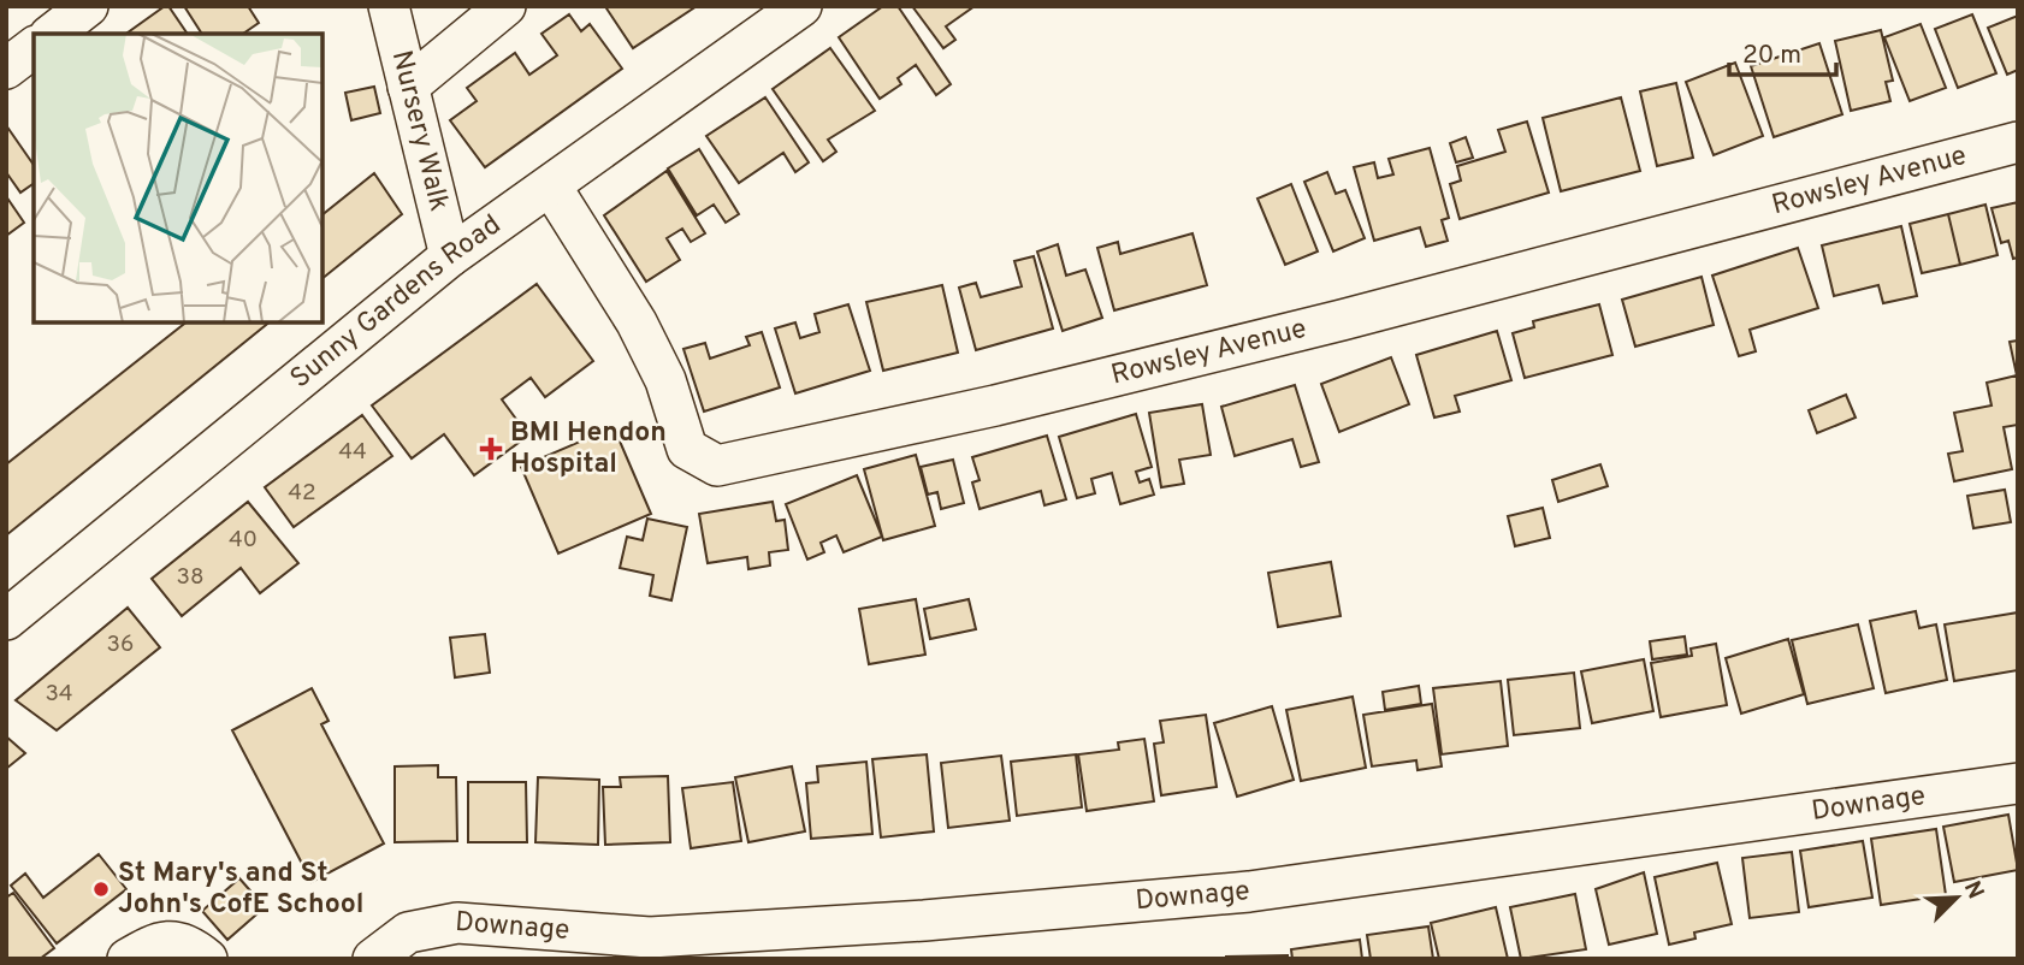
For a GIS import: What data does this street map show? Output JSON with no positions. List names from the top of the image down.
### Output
{
  "streets": {
    "street": [
      "Nursery Walk",
      "Rowsley Avenue",
      "Sunny Gardens Road",
      "Downage"
    ]
  },
  "crossings": [
    ["Nursery Walk", "Sunny Gardens Road"],
    ["Rowsley Avenue", "Sunny Gardens Road"]
  ],
  "places": {
    "health": ["BMI Hendon Hospital"],
    "other": ["St Mary's and St John's CofE School"]
  },
  "house_numbers": [
    "44",
    "42",
    "40",
    "38",
    "36",
    "34"
  ],
  "scale_bar": "20 m",
  "north": "top right"
}
